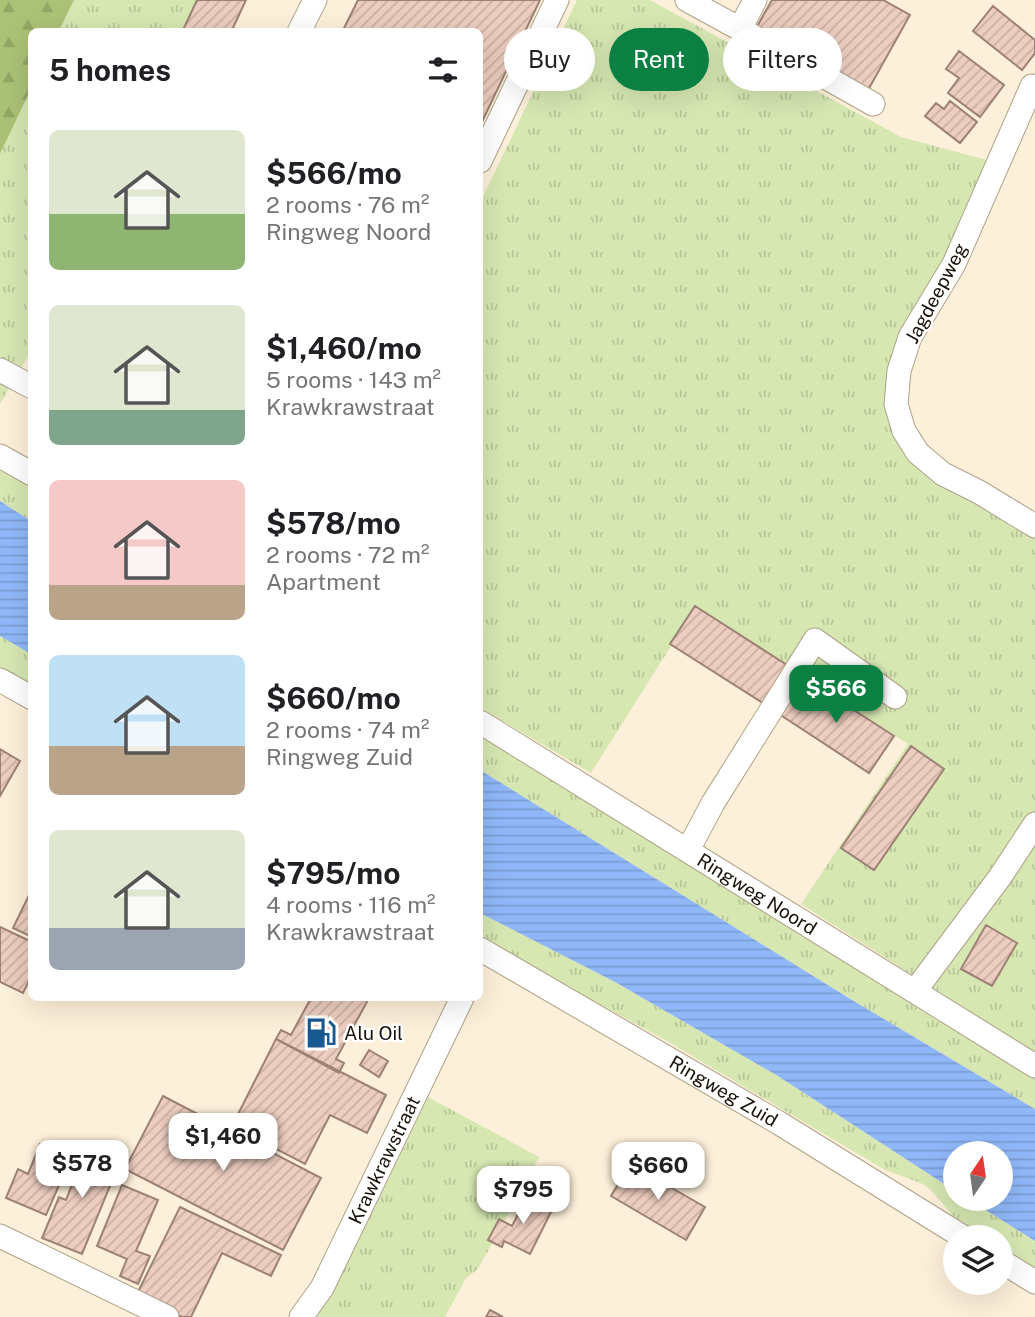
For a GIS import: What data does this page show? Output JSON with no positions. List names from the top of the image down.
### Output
{
  "streets": {
    "street": [
      "Jagdeepweg",
      "Ringweg Noord",
      "Ringweg Zuid",
      "Krawkrawstraat"
    ]
  },
  "places": {
    "fuel station": ["Alu Oil"]
  },
  "north": "top",
  "page": {
    "chip": ["Buy", "Rent", "Filters"],
    "heading": "5 homes",
    "list": [
      {
        "name": "$566/mo",
        "note": "2 rooms · 76 m² · Ringweg Noord"
      },
      {
        "name": "$1,460/mo",
        "note": "5 rooms · 143 m² · Krawkrawstraat"
      },
      {
        "name": "$578/mo",
        "note": "2 rooms · 72 m² · Apartment"
      },
      {
        "name": "$660/mo",
        "note": "2 rooms · 74 m² · Ringweg Zuid"
      },
      {
        "name": "$795/mo",
        "note": "4 rooms · 116 m² · Krawkrawstraat"
      }
    ],
    "price": [
      "$566",
      "$1,460",
      "$578",
      "$660",
      "$795"
    ]
  }
}
